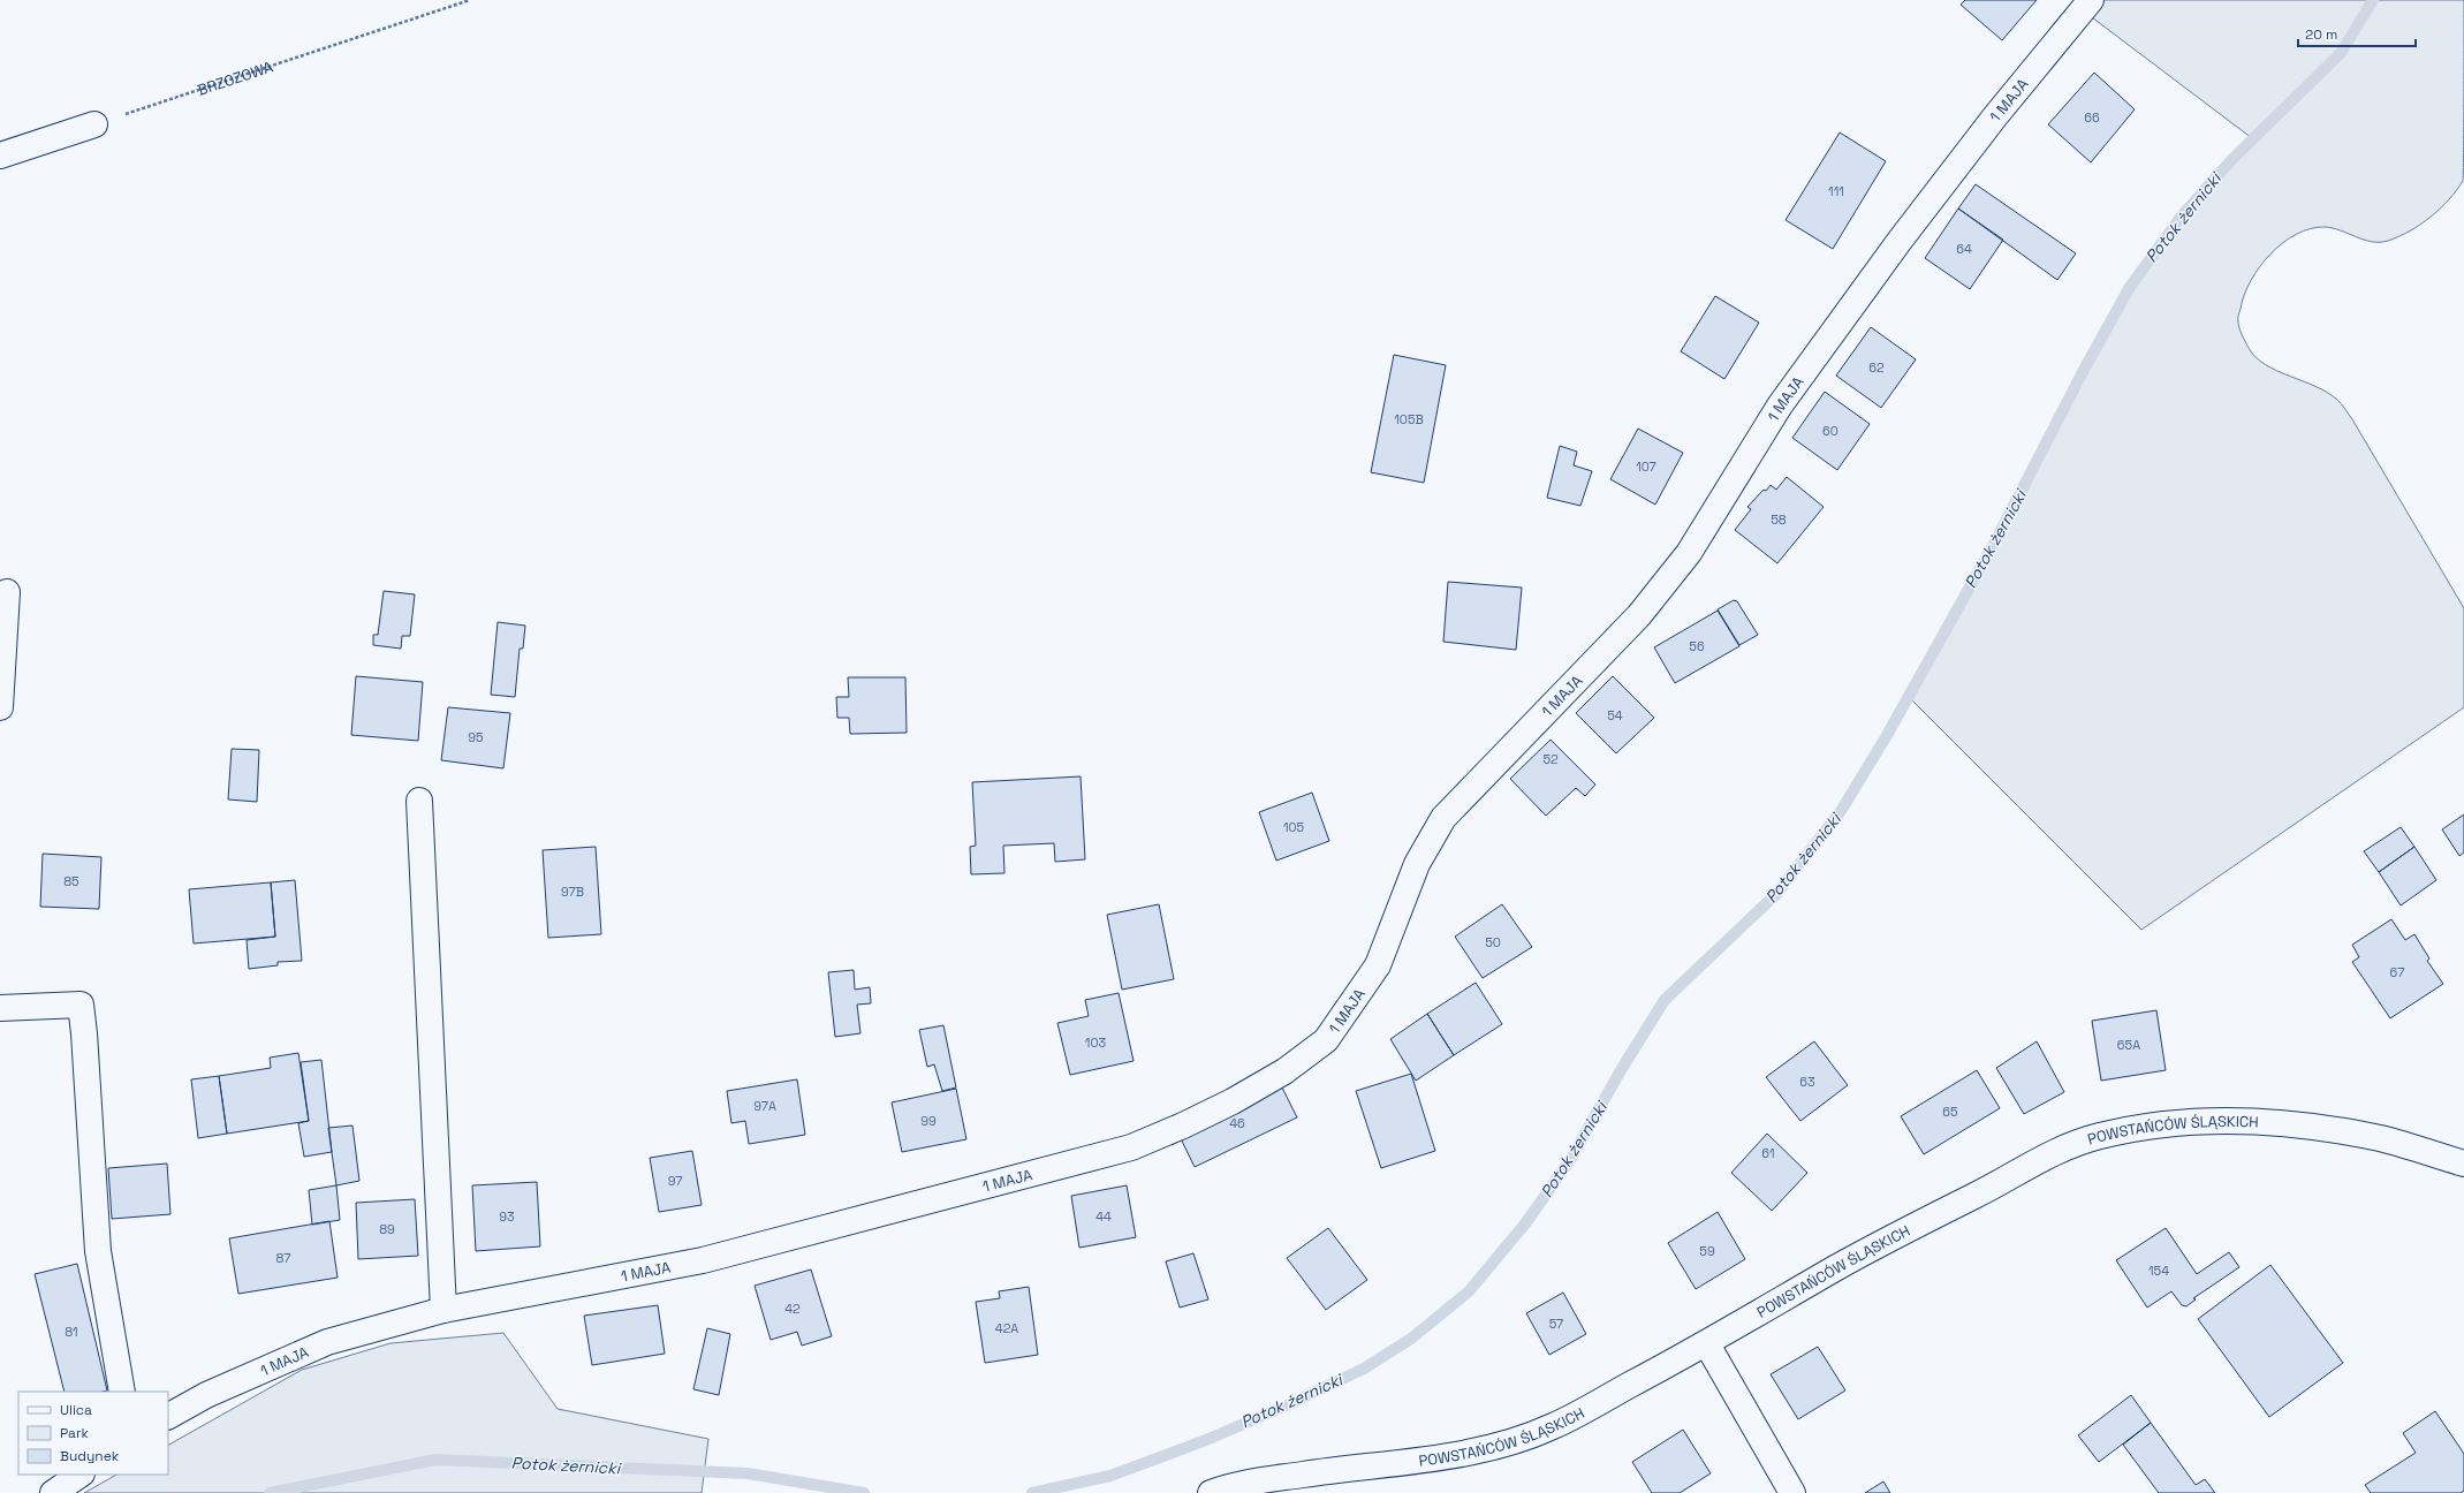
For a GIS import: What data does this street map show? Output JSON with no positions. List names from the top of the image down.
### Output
{
  "streets": {
    "street": ["1 MAJA", "POWSTAŃCÓW ŚLĄSKICH"],
    "path": ["BRZOZOWA"]
  },
  "water": ["Potok żernicki"],
  "house_numbers": [
    "66",
    "111",
    "64",
    "62",
    "105B",
    "60",
    "107",
    "58",
    "56",
    "54",
    "95",
    "52",
    "105",
    "85",
    "97B",
    "50",
    "67",
    "103",
    "65A",
    "63",
    "97A",
    "65",
    "99",
    "46",
    "61",
    "97",
    "93",
    "44",
    "89",
    "59",
    "87",
    "154",
    "42",
    "57",
    "42A",
    "81"
  ],
  "legend": ["Ulica", "Park", "Budynek"],
  "scale_bar": "20 m"
}
